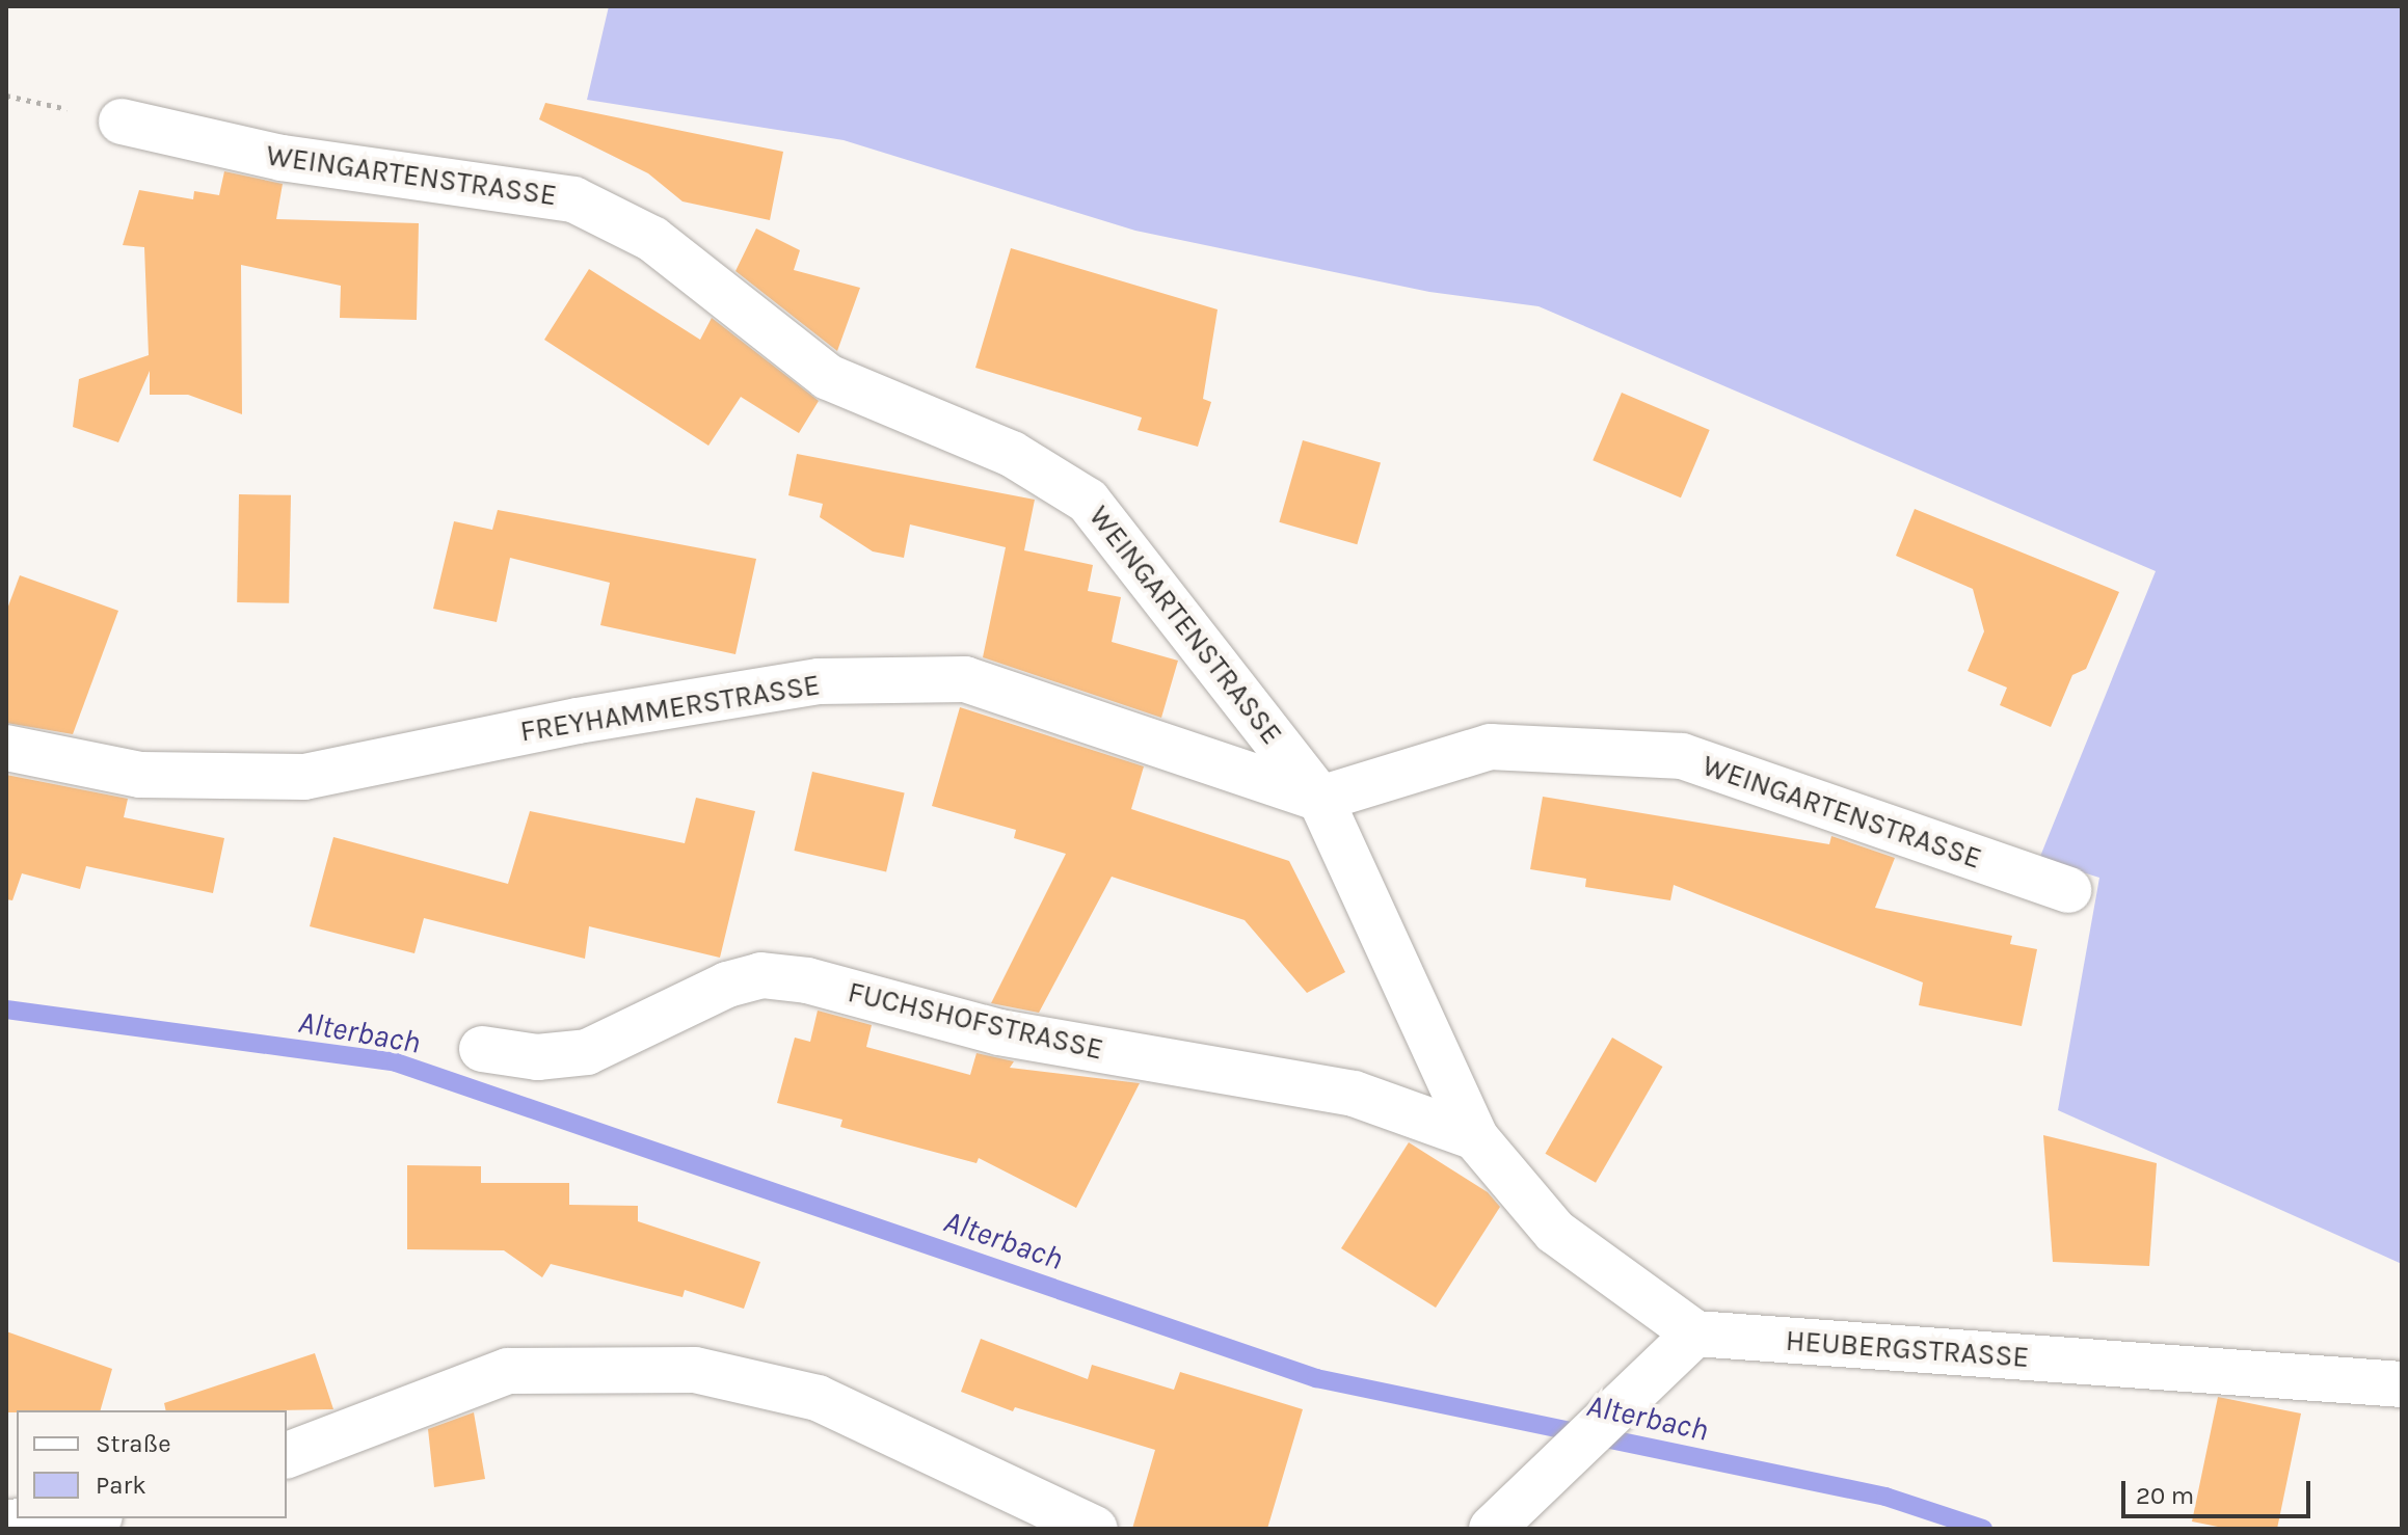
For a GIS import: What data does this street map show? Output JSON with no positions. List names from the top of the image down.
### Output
{
  "streets": {
    "street": [
      "WEINGARTENSTRASSE",
      "FREYHAMMERSTRASSE",
      "FUCHSHOFSTRASSE",
      "HEUBERGSTRASSE"
    ]
  },
  "crossings": [
    ["WEINGARTENSTRASSE", "FREYHAMMERSTRASSE"],
    ["WEINGARTENSTRASSE", "FUCHSHOFSTRASSE"],
    ["WEINGARTENSTRASSE", "HEUBERGSTRASSE"]
  ],
  "water": ["Alterbach"],
  "legend": ["Straße", "Park"],
  "scale_bar": "20 m"
}
